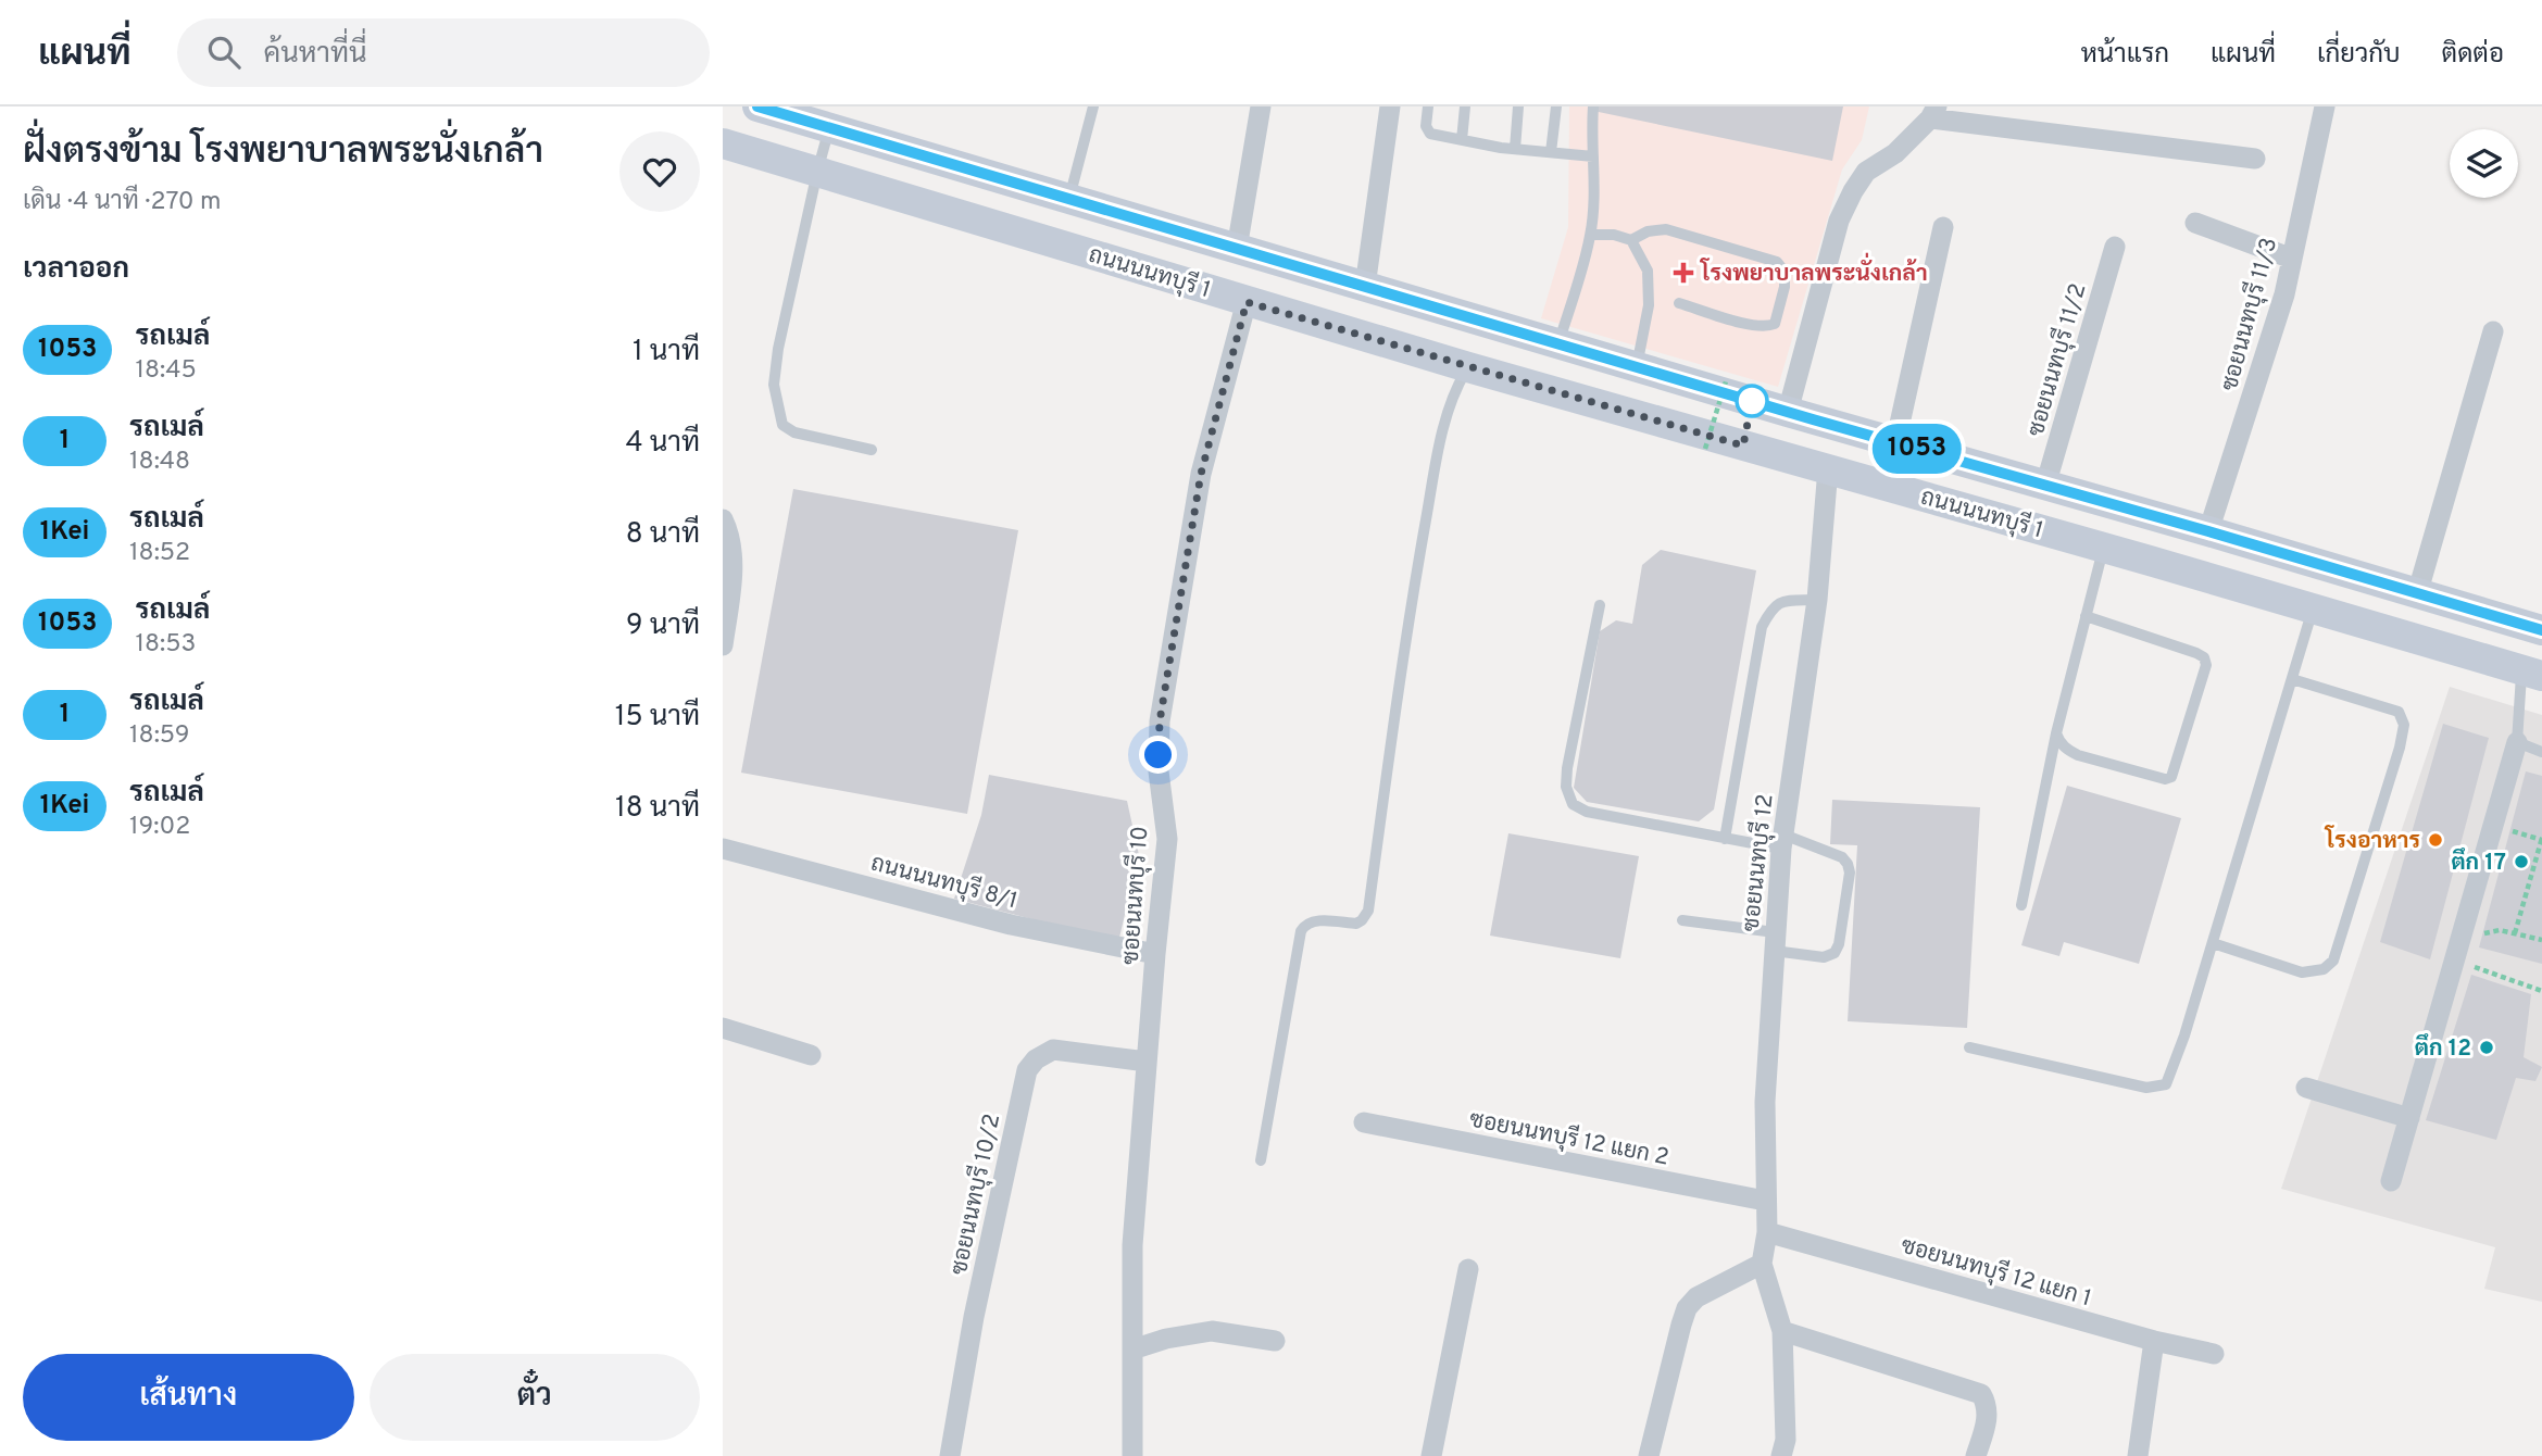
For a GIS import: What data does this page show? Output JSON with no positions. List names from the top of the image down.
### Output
{
  "streets": {
    "main road": ["ถนนนนทบุรี 1"],
    "street": [
      "ซอยนนทบุรี 11/3",
      "ซอยนนทบุรี 11/2",
      "ซอยนนทบุรี 12",
      "ถนนนนทบุรี 8/1",
      "ซอยนนทบุรี 10",
      "ซอยนนทบุรี 12 แยก 2",
      "ซอยนนทบุรี 10/2",
      "ซอยนนทบุรี 12 แยก 1"
    ]
  },
  "crossings": [
    ["ถนนนนทบุรี 1", "ซอยนนทบุรี 11/3"],
    ["ถนนนนทบุรี 1", "ซอยนนทบุรี 11/2"],
    ["ถนนนนทบุรี 1", "ซอยนนทบุรี 12"],
    ["ถนนนนทบุรี 1", "ซอยนนทบุรี 10"],
    ["ซอยนนทบุรี 12", "ซอยนนทบุรี 12 แยก 2"],
    ["ซอยนนทบุรี 12", "ซอยนนทบุรี 12 แยก 1"],
    ["ถนนนนทบุรี 8/1", "ซอยนนทบุรี 10"],
    ["ซอยนนทบุรี 10", "ซอยนนทบุรี 10/2"]
  ],
  "places": {
    "health": ["โรงพยาบาลพระนั่งเกล้า"],
    "other": ["โรงอาหาร", "ตึก 17", "ตึก 12"]
  },
  "lines": ["bus line 1053"],
  "page": {
    "header": "แผนที่",
    "search": "ค้นหาที่นี่",
    "nav": [
      "หน้าแรก",
      "แผนที่",
      "เกี่ยวกับ",
      "ติดต่อ"
    ],
    "heading": [
      ["ฝั่งตรงข้าม โรงพยาบาลพระนั่งเกล้า", "เดิน · 4 นาที · 270 m"],
      "เวลาออก"
    ],
    "on_map": "1053",
    "list": [
      {
        "mark": "1053",
        "name": "รถเมล์",
        "note": "18:45",
        "value": "1 นาที"
      },
      {
        "mark": "1",
        "name": "รถเมล์",
        "note": "18:48",
        "value": "4 นาที"
      },
      {
        "mark": "1Kei",
        "name": "รถเมล์",
        "note": "18:52",
        "value": "8 นาที"
      },
      {
        "mark": "1053",
        "name": "รถเมล์",
        "note": "18:53",
        "value": "9 นาที"
      },
      {
        "mark": "1",
        "name": "รถเมล์",
        "note": "18:59",
        "value": "15 นาที"
      },
      {
        "mark": "1Kei",
        "name": "รถเมล์",
        "note": "19:02",
        "value": "18 นาที"
      }
    ],
    "buttons": ["เส้นทาง", "ตั๋ว"]
  }
}
